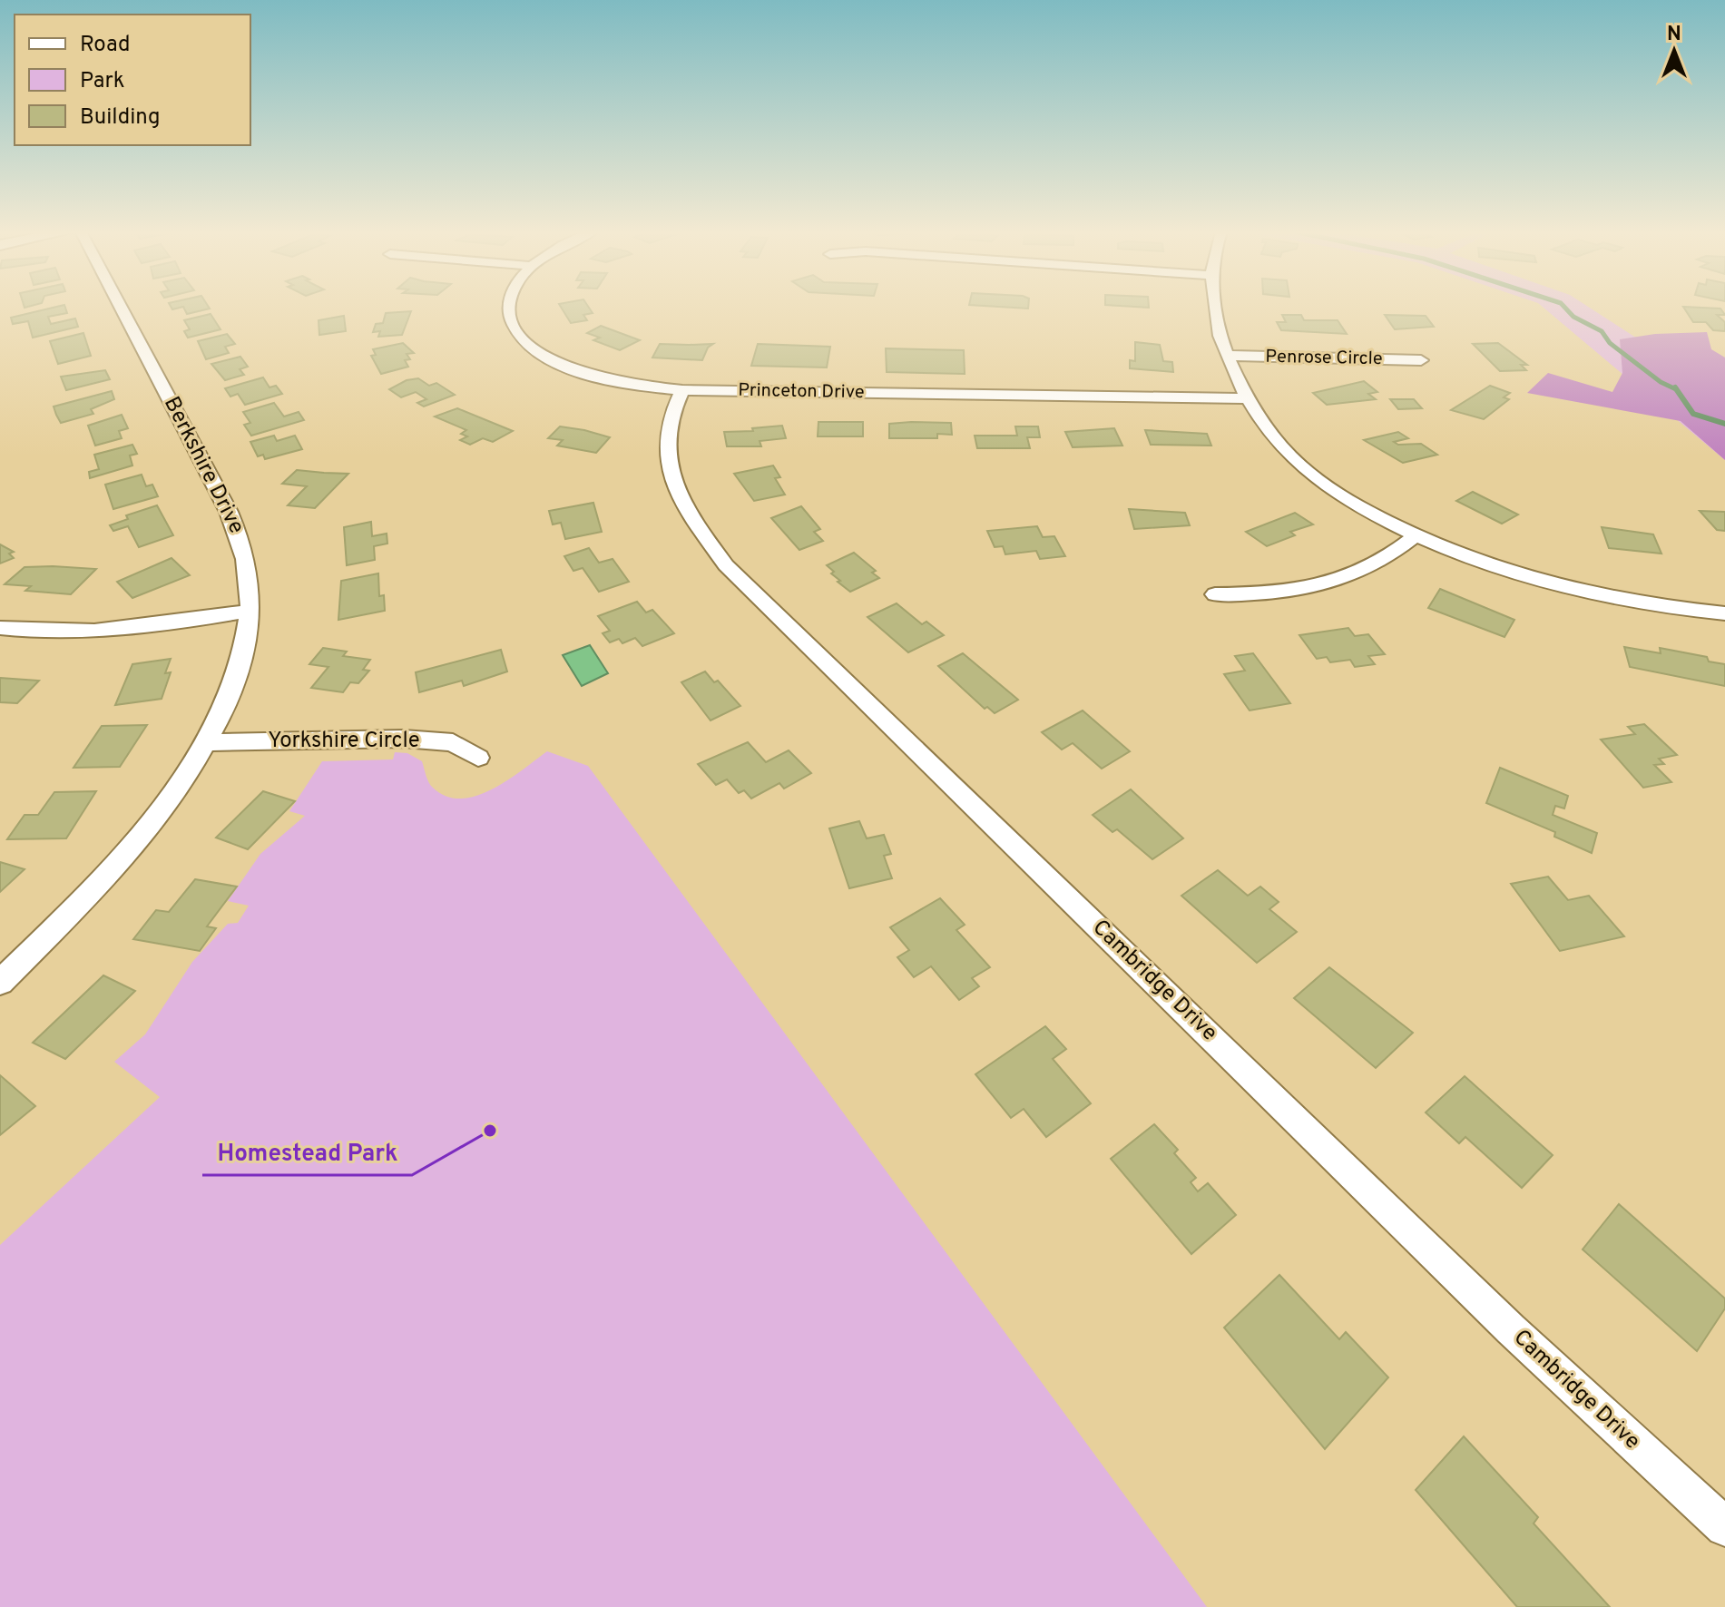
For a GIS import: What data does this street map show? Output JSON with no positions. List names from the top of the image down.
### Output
{
  "streets": {
    "street": [
      "Penrose Circle",
      "Princeton Drive",
      "Berkshire Drive",
      "Yorkshire Circle",
      "Cambridge Drive"
    ]
  },
  "crossings": [
    ["Princeton Drive", "Cambridge Drive"],
    ["Berkshire Drive", "Yorkshire Circle"]
  ],
  "places": ["Homestead Park"],
  "legend": ["Road", "Park", "Building"],
  "north": "top"
}
